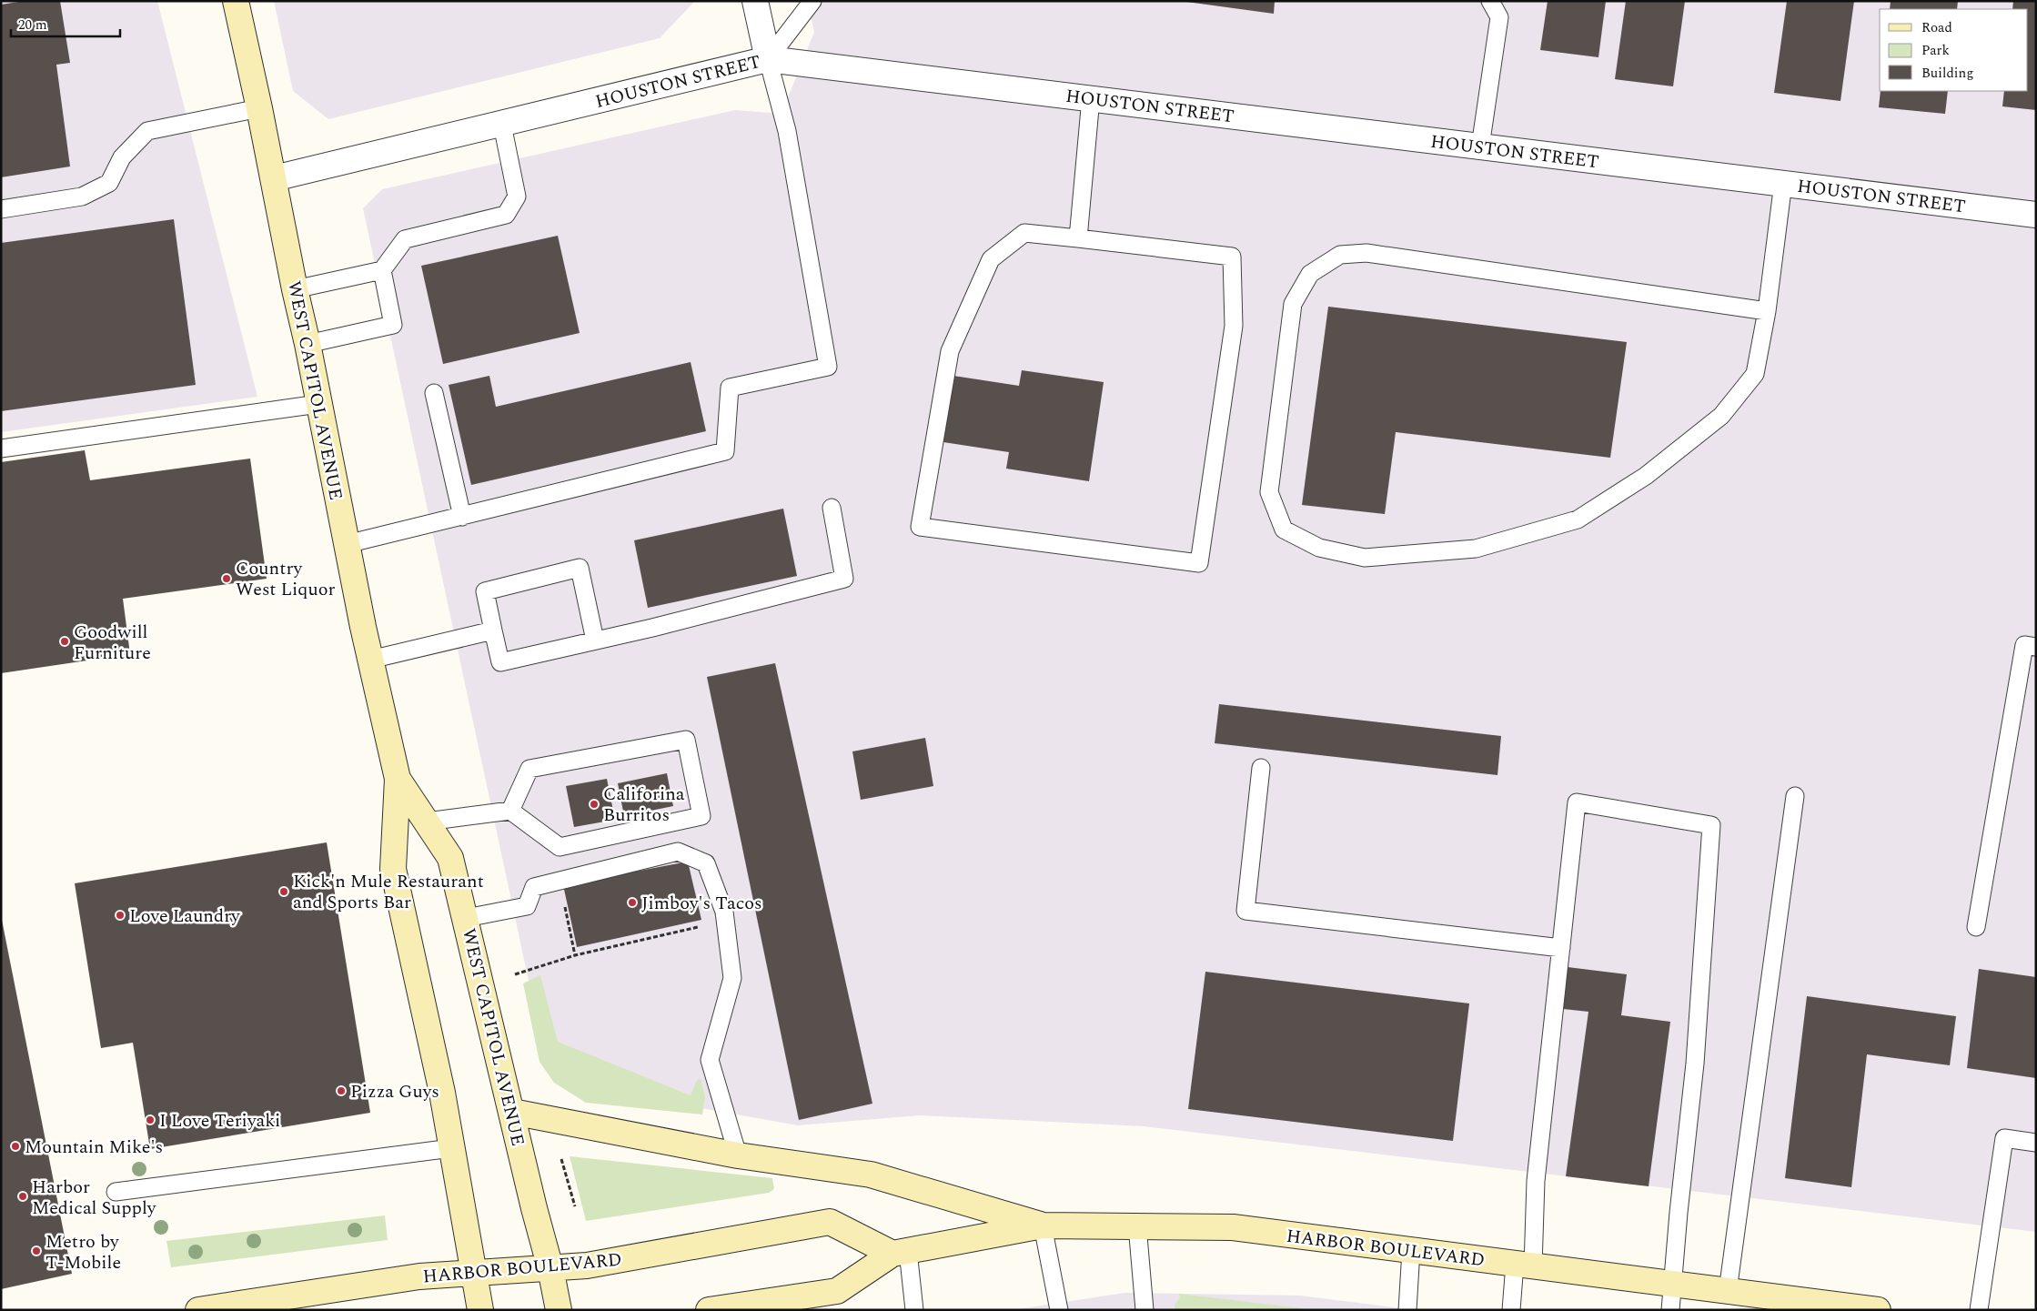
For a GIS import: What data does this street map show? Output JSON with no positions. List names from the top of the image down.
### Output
{
  "streets": {
    "main road": ["WEST CAPITOL AVENUE", "HARBOR BOULEVARD"],
    "street": ["HOUSTON STREET"]
  },
  "crossings": [
    ["HOUSTON STREET", "WEST CAPITOL AVENUE"],
    ["WEST CAPITOL AVENUE", "HARBOR BOULEVARD"]
  ],
  "places": [
    "Country West Liquor",
    "Goodwill Furniture",
    "Califorina Burritos",
    "Kick'n Mule Restaurant and Sports Bar",
    "Jimboy's Tacos",
    "Love Laundry",
    "Pizza Guys",
    "I Love Teriyaki",
    "Mountain Mike's",
    "Harbor Medical Supply",
    "Metro by T-Mobile"
  ],
  "legend": ["Road", "Park", "Building"],
  "scale_bar": "20 m"
}
